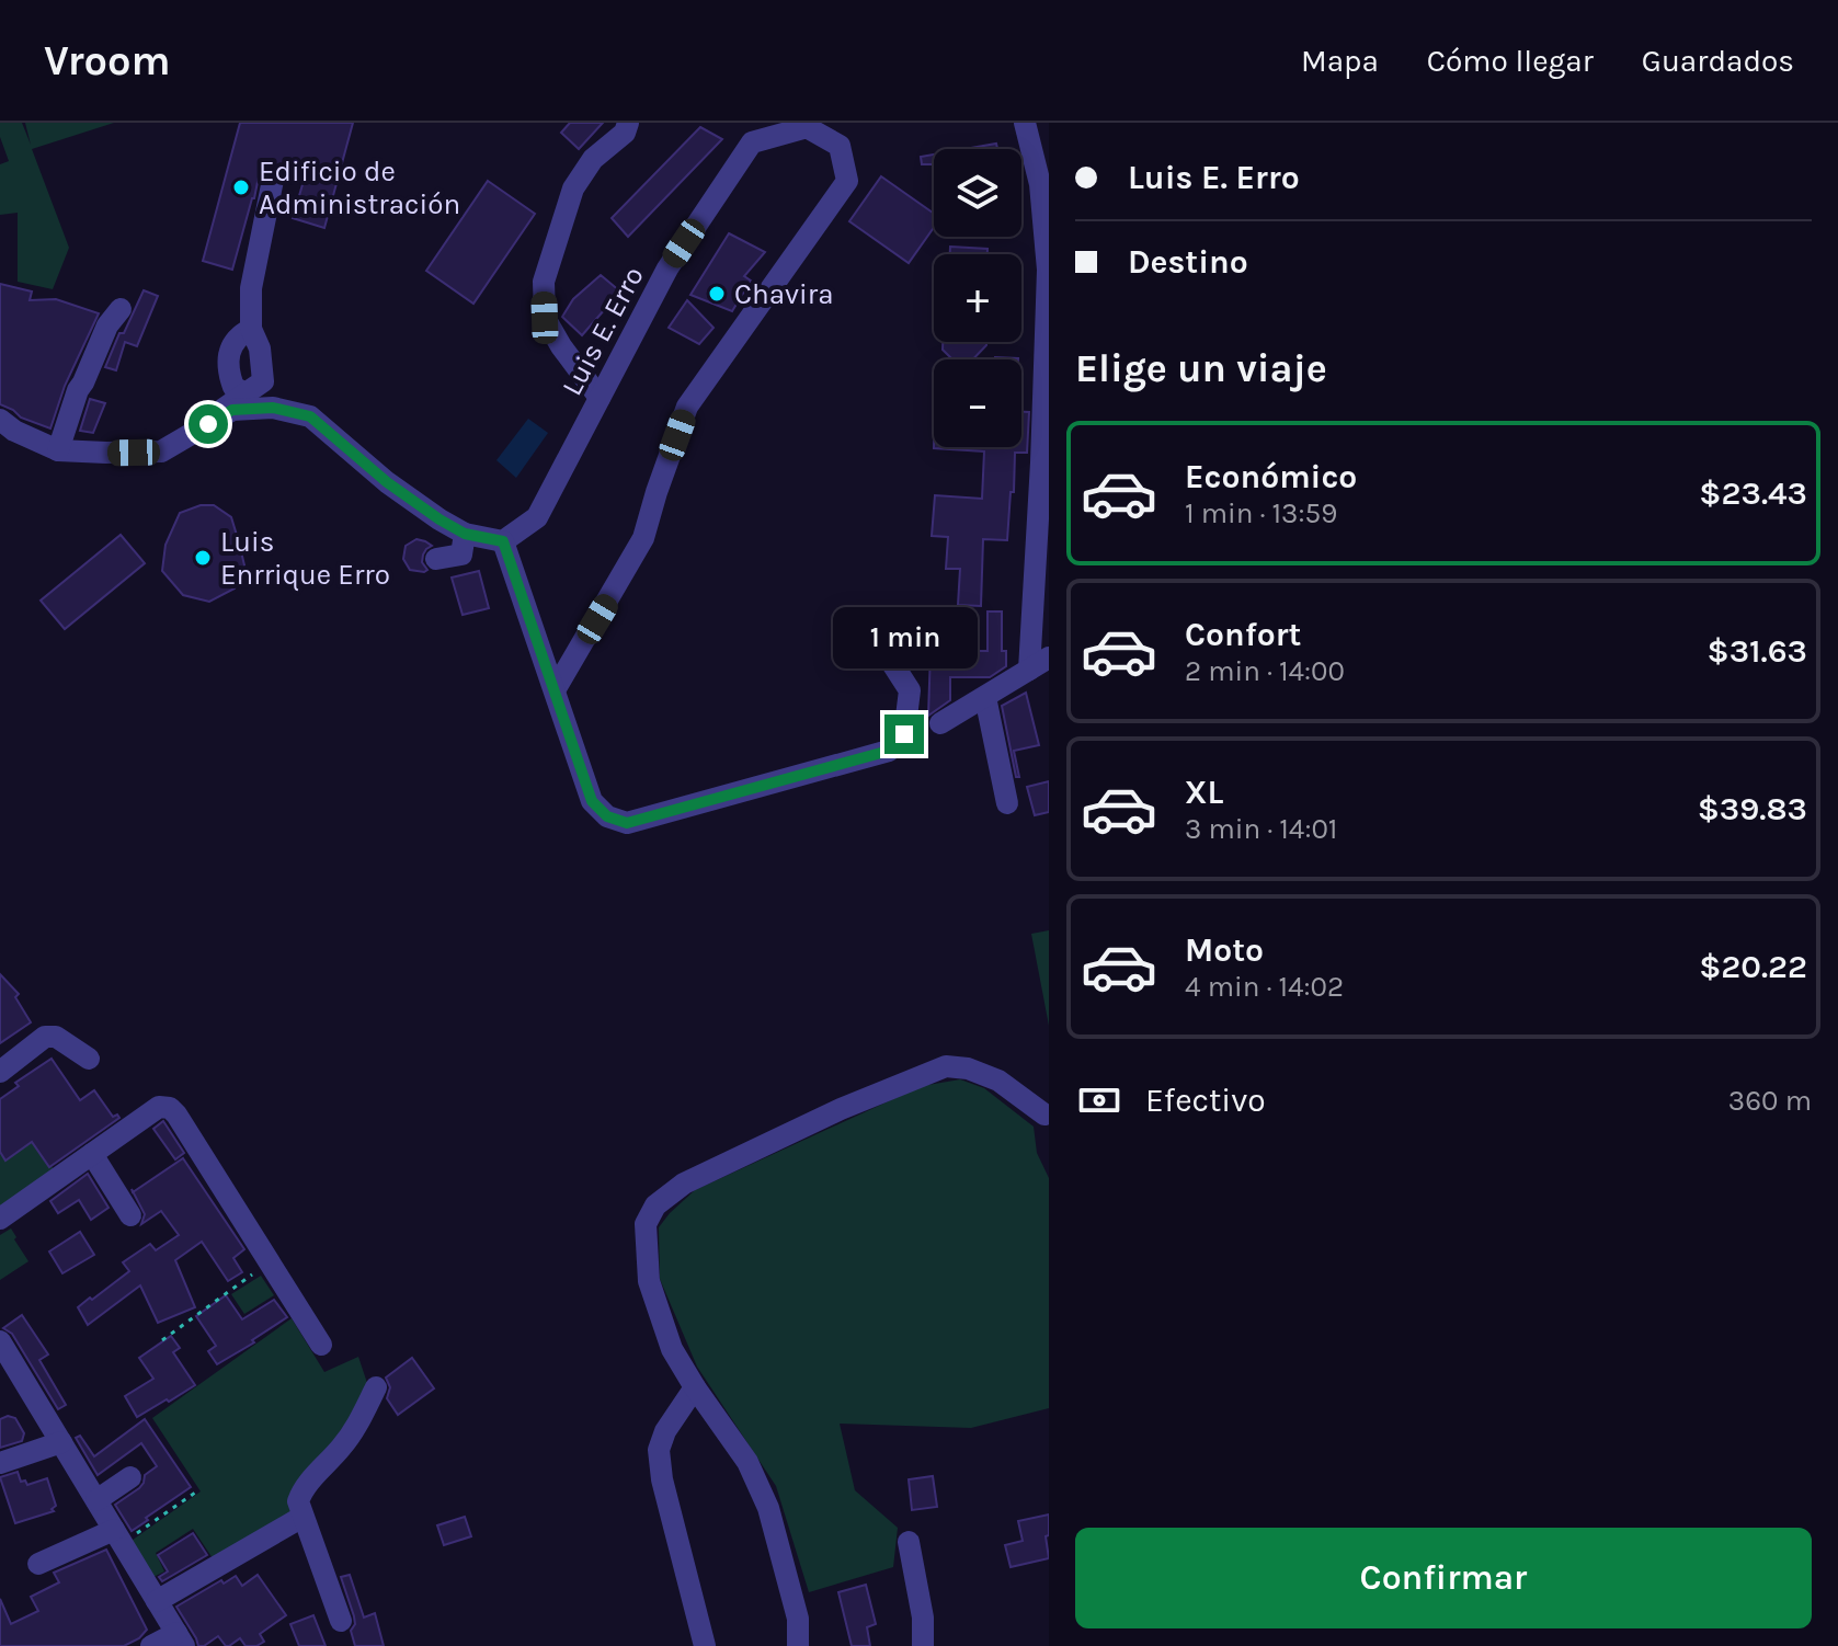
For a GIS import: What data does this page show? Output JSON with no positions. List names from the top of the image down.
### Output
{
  "streets": {
    "street": ["Luis E. Erro"]
  },
  "places": ["Edificio de Administración", "Chavira", "Luis Enrrique Erro"],
  "page": {
    "header": "Vroom",
    "nav": ["Mapa", "Cómo llegar", "Guardados"],
    "banner": ["Luis E. Erro", "Destino"],
    "map_buttons": ["+", "−"],
    "heading": "Elige un viaje",
    "list": [
      {
        "name": "Económico",
        "note": "1 min · 13:59",
        "value": "$23.43"
      },
      {
        "name": "Confort",
        "note": "2 min · 14:00",
        "value": "$31.63"
      },
      {
        "name": "XL",
        "note": "3 min · 14:01",
        "value": "$39.83"
      },
      {
        "name": "Moto",
        "note": "4 min · 14:02",
        "value": "$20.22"
      }
    ],
    "bubble": "1 min",
    "pay": ["Efectivo", "360 m"],
    "buttons": "Confirmar"
  }
}
